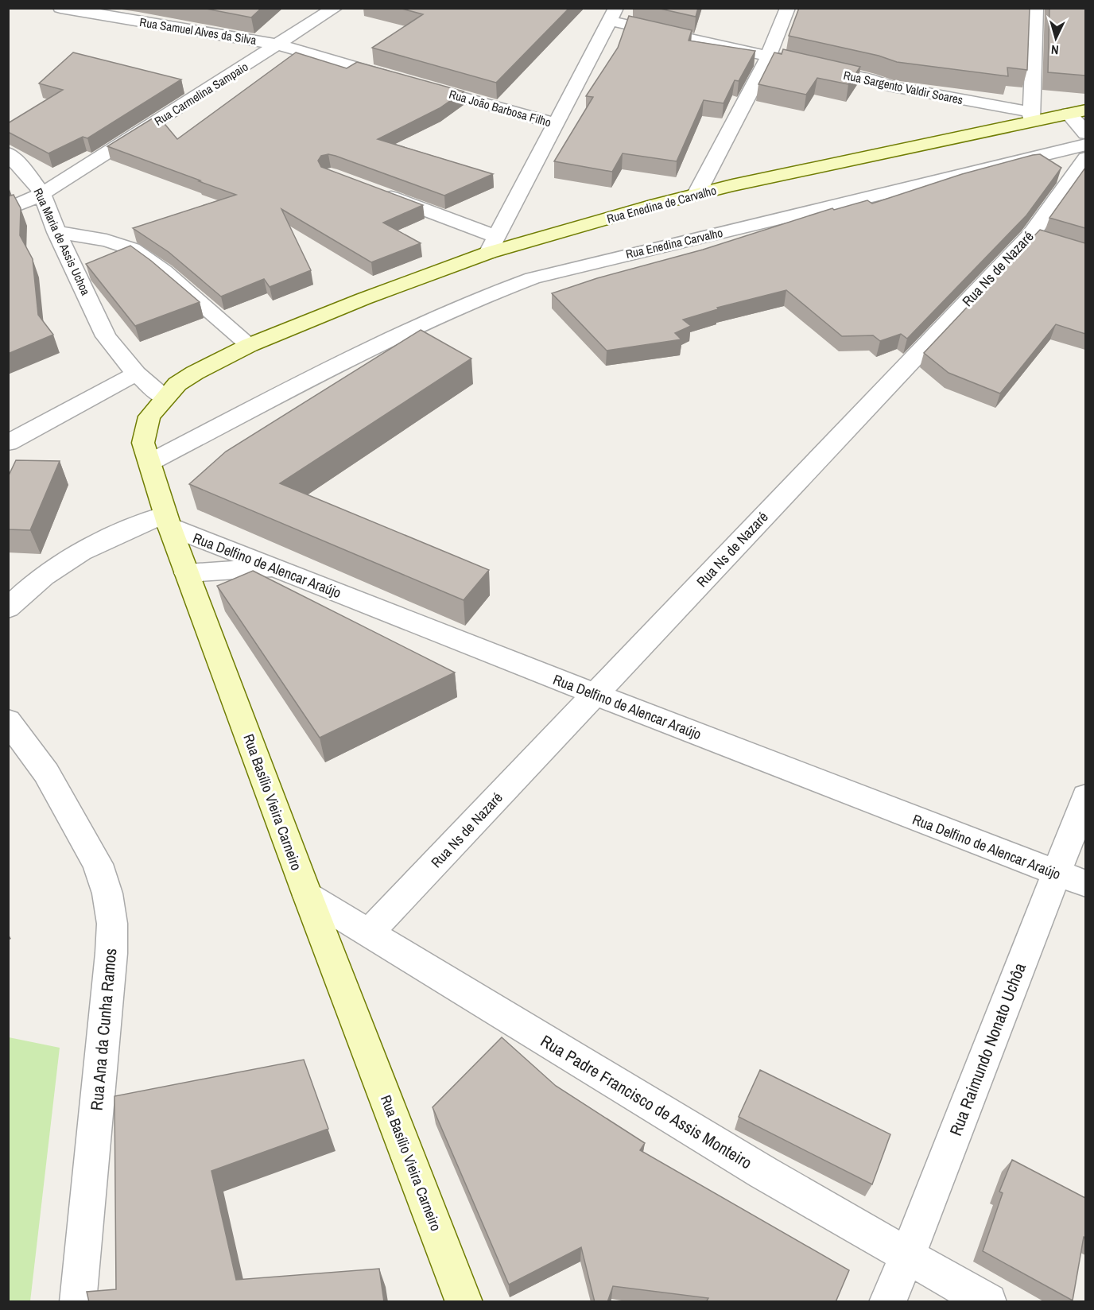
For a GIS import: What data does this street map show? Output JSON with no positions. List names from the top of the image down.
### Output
{
  "streets": {
    "main road": ["Rua Enedina de Carvalho", "Rua Basílio Vieira Carneiro"],
    "street": [
      "Rua Samuel Alves da Silva",
      "Rua Sargento Valdir Soares",
      "Rua Carmelina Sampaio",
      "Rua João Barbosa Filho",
      "Rua Maria de Assis Uchoa",
      "Rua Enedina Carvalho",
      "Rua Ns de Nazaré",
      "Rua Delfino de Alencar Araújo",
      "Rua Ana da Cunha Ramos",
      "Rua Raimundo Nonato Uchôa",
      "Rua Padre Francisco de Assis Monteiro"
    ]
  },
  "crossings": [
    ["Rua Samuel Alves da Silva", "Rua Carmelina Sampaio"],
    ["Rua Samuel Alves da Silva", "Rua João Barbosa Filho"],
    ["Rua Sargento Valdir Soares", "Rua Enedina de Carvalho"],
    ["Rua Carmelina Sampaio", "Rua João Barbosa Filho"],
    ["Rua Carmelina Sampaio", "Rua Maria de Assis Uchoa"],
    ["Rua Enedina de Carvalho", "Rua Basílio Vieira Carneiro"],
    ["Rua Maria de Assis Uchoa", "Rua Basílio Vieira Carneiro"],
    ["Rua Enedina Carvalho", "Rua Basílio Vieira Carneiro"],
    ["Rua Ns de Nazaré", "Rua Delfino de Alencar Araújo"],
    ["Rua Ns de Nazaré", "Rua Padre Francisco de Assis Monteiro"],
    ["Rua Delfino de Alencar Araújo", "Rua Basílio Vieira Carneiro"],
    ["Rua Delfino de Alencar Araújo", "Rua Raimundo Nonato Uchôa"],
    ["Rua Basílio Vieira Carneiro", "Rua Padre Francisco de Assis Monteiro"],
    ["Rua Raimundo Nonato Uchôa", "Rua Padre Francisco de Assis Monteiro"]
  ],
  "north": "bottom"
}
